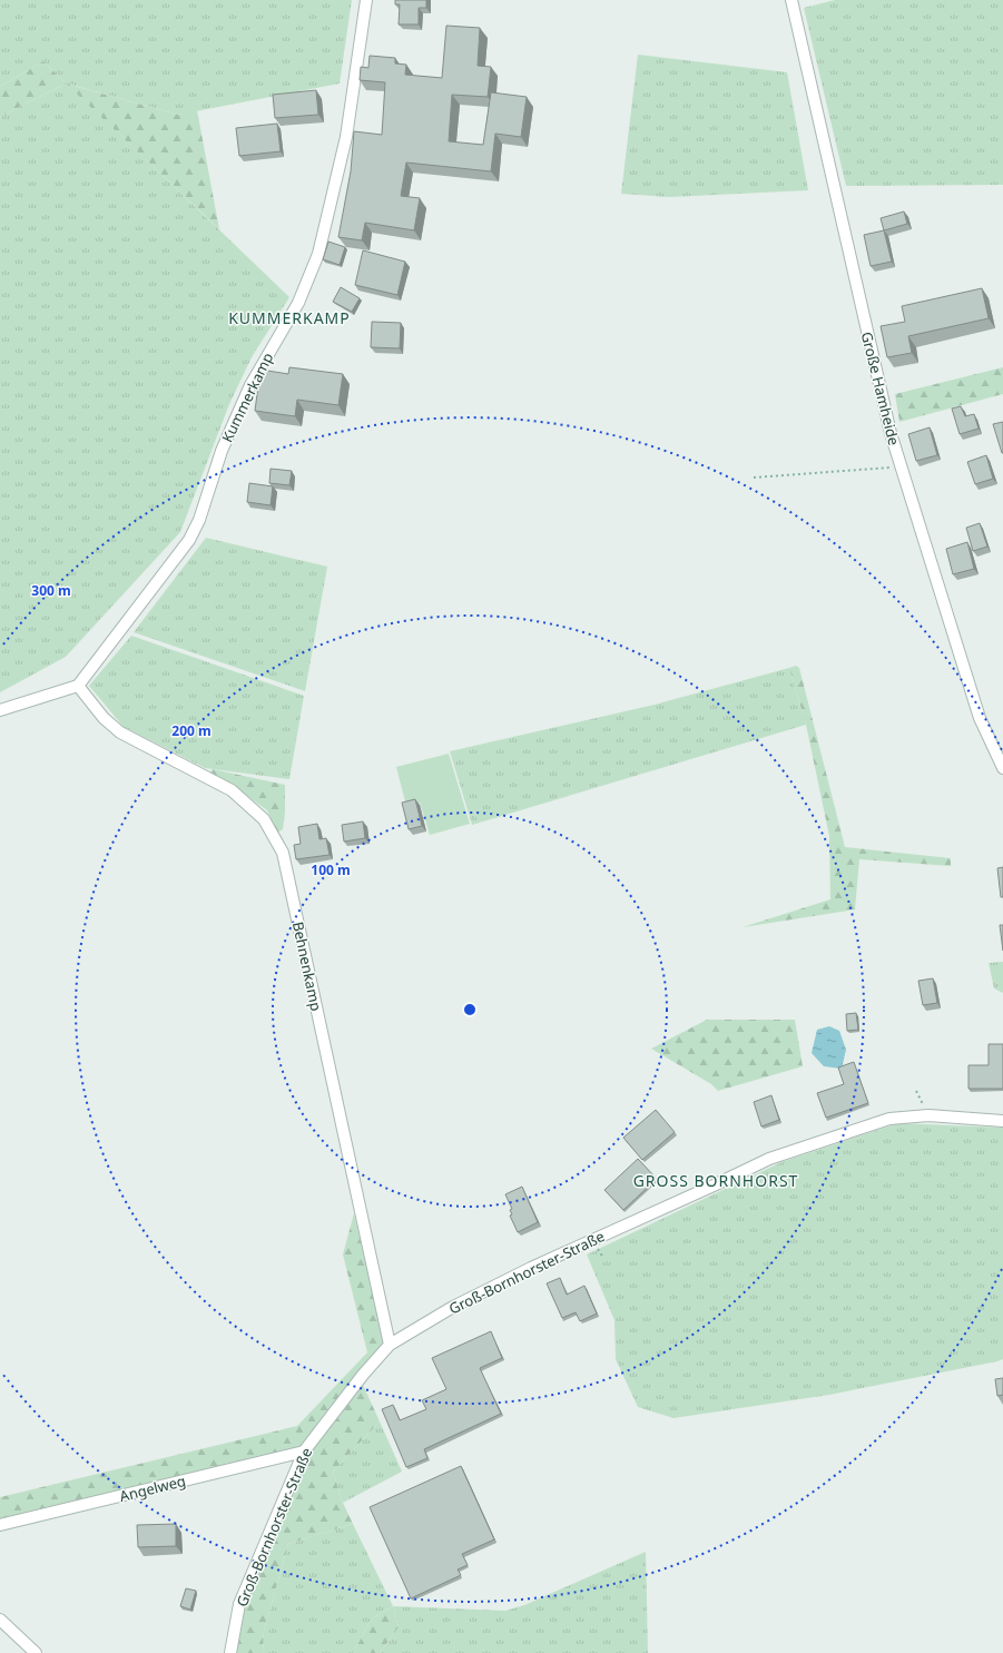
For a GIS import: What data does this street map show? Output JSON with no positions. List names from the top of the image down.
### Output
{
  "streets": {
    "street": [
      "Große Hamheide",
      "Kummerkamp",
      "Behnenkamp",
      "Groß-Bornhorster-Straße",
      "Angelweg"
    ]
  },
  "crossings": [
    ["Kummerkamp", "Behnenkamp"],
    ["Behnenkamp", "Groß-Bornhorster-Straße"],
    ["Groß-Bornhorster-Straße", "Angelweg"]
  ],
  "districts": ["KUMMERKAMP", "GROSS BORNHORST"],
  "rings": ["300 m", "200 m", "100 m"]
}
